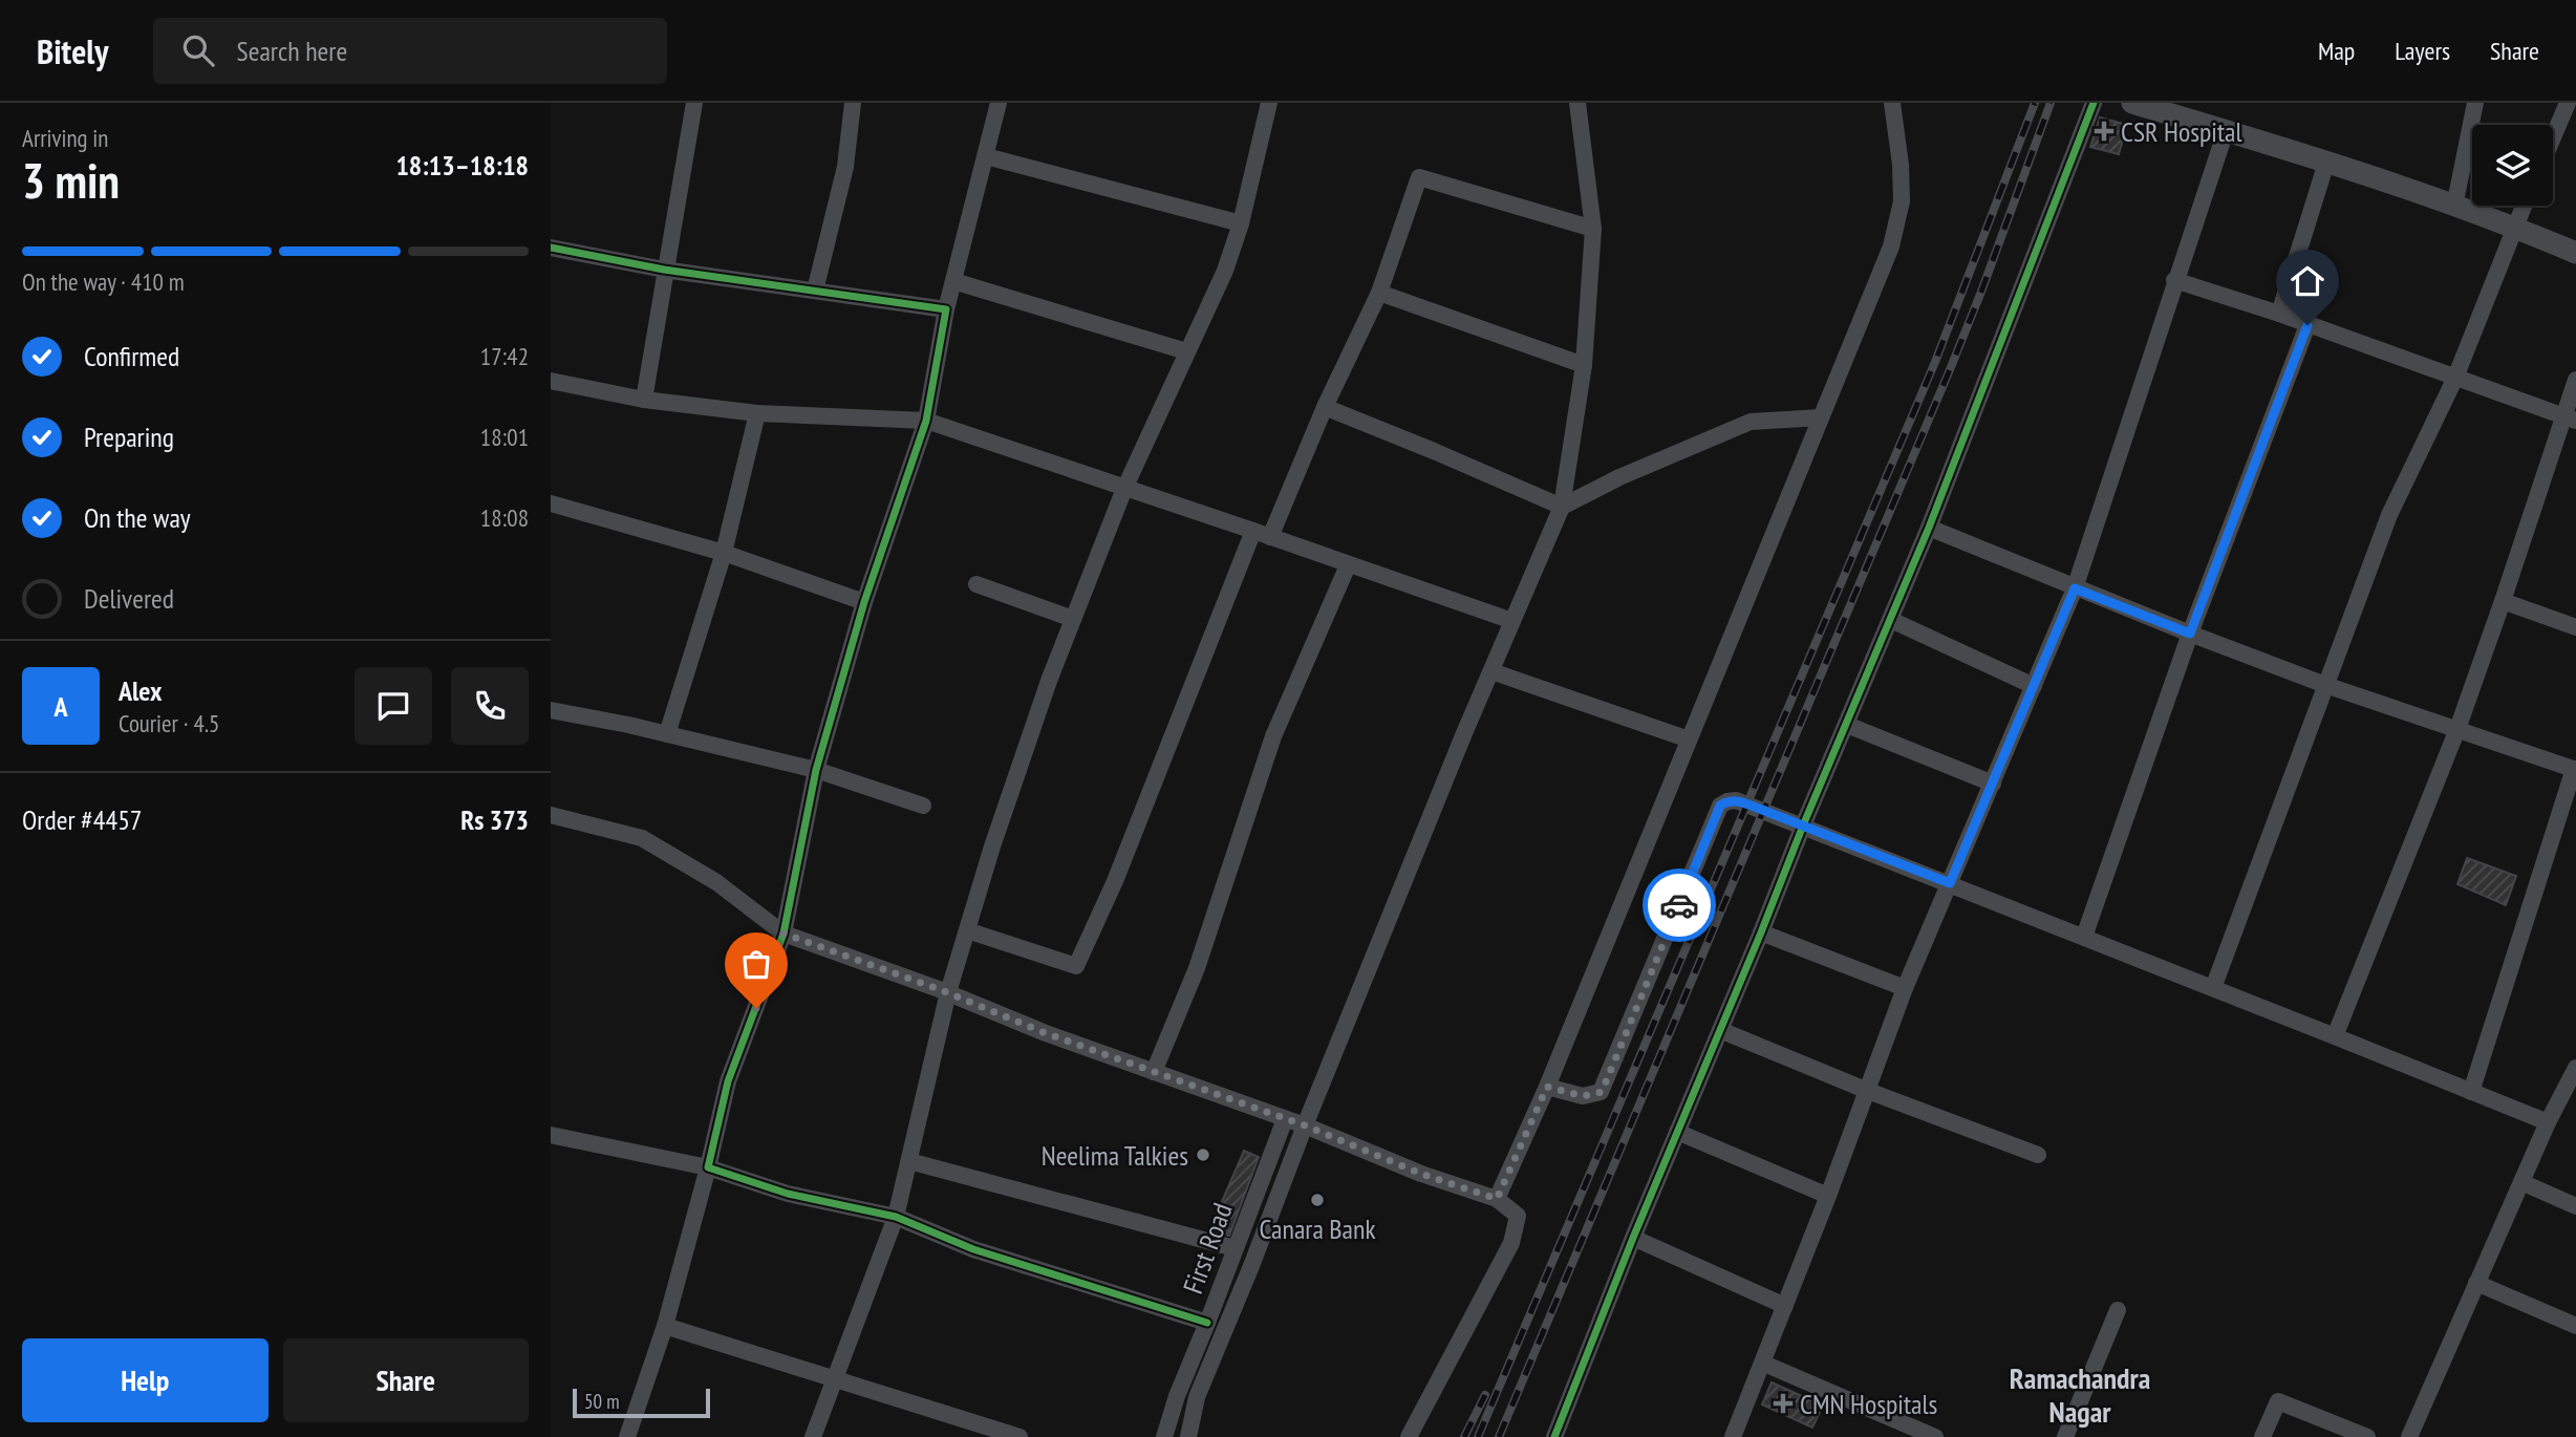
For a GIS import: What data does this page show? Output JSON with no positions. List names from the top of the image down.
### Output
{
  "streets": {
    "street": ["First Road"]
  },
  "districts": ["Ramachandra Nagar"],
  "places": {
    "health": ["CSR Hospital", "CMN Hospitals"],
    "other": ["Neelima Talkies", "Canara Bank"]
  },
  "scale_bar": "50 m",
  "page": {
    "header": "Bitely",
    "search": "Search here",
    "nav": ["Map", "Layers", "Share"],
    "heading": ["3 min", "Arriving in", "18:13–18:18"],
    "panel": [
      "Alex",
      "Courier · 4.5",
      "Order #4457",
      "Rs 373"
    ],
    "bar": "On the way · 410 m",
    "list": [
      ["Confirmed", "17:42"],
      ["Preparing", "18:01"],
      ["On the way", "18:08"],
      "Delivered"
    ],
    "round": "A",
    "buttons": ["Help", "Share"],
    "scale": "50 m"
  }
}
